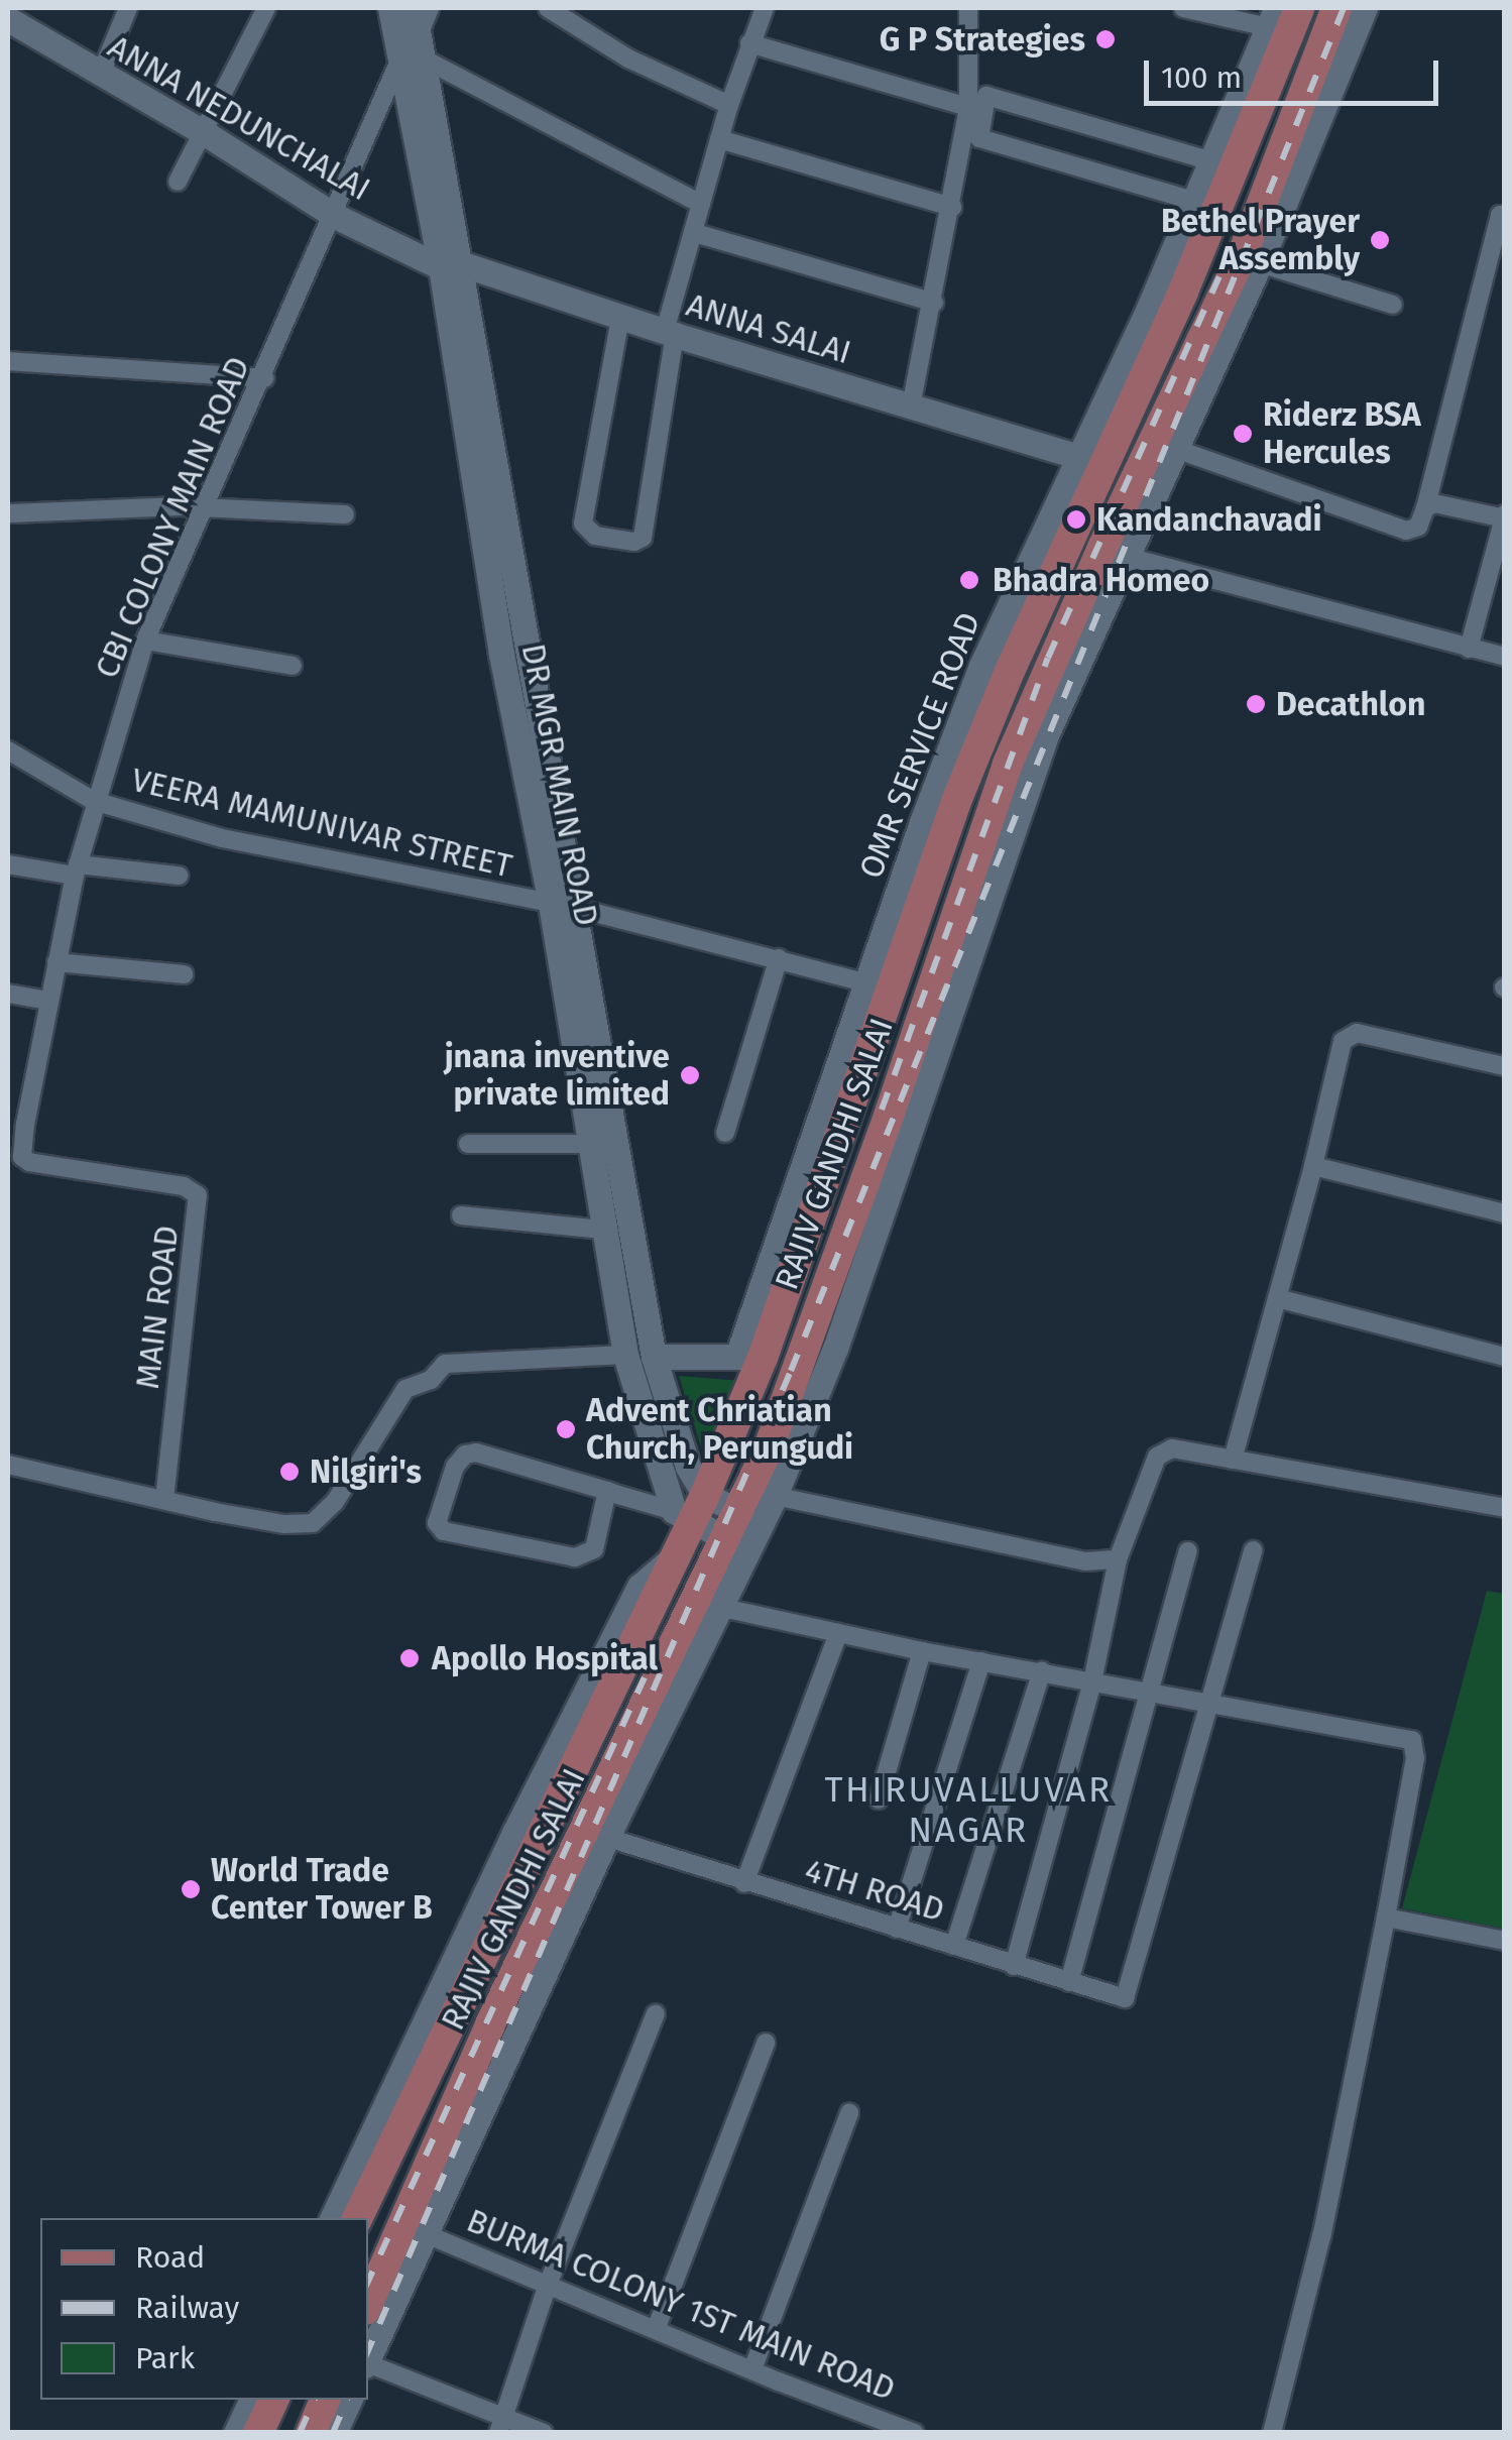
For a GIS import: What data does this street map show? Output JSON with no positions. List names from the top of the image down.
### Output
{
  "streets": {
    "main road": ["RAJIV GANDHI SALAI"],
    "street": [
      "ANNA NEDUNCHALAI",
      "ANNA SALAI",
      "CBI COLONY MAIN ROAD",
      "OMR SERVICE ROAD",
      "DR MGR MAIN ROAD",
      "VEERA MAMUNIVAR STREET",
      "MAIN ROAD",
      "4TH ROAD",
      "BURMA COLONY 1ST MAIN ROAD"
    ]
  },
  "crossings": [
    ["ANNA NEDUNCHALAI", "ANNA SALAI"],
    ["ANNA NEDUNCHALAI", "CBI COLONY MAIN ROAD"],
    ["ANNA NEDUNCHALAI", "DR MGR MAIN ROAD"],
    ["ANNA SALAI", "OMR SERVICE ROAD"],
    ["ANNA SALAI", "DR MGR MAIN ROAD"],
    ["ANNA SALAI", "RAJIV GANDHI SALAI"],
    ["CBI COLONY MAIN ROAD", "DR MGR MAIN ROAD"],
    ["CBI COLONY MAIN ROAD", "VEERA MAMUNIVAR STREET"],
    ["CBI COLONY MAIN ROAD", "MAIN ROAD"],
    ["OMR SERVICE ROAD", "VEERA MAMUNIVAR STREET"],
    ["OMR SERVICE ROAD", "RAJIV GANDHI SALAI"],
    ["DR MGR MAIN ROAD", "VEERA MAMUNIVAR STREET"],
    ["DR MGR MAIN ROAD", "RAJIV GANDHI SALAI"],
    ["RAJIV GANDHI SALAI", "4TH ROAD"]
  ],
  "districts": ["THIRUVALLUVAR NAGAR"],
  "places": [
    "G P Strategies",
    "Bethel Prayer Assembly",
    "Riderz BSA Hercules",
    "Kandanchavadi",
    "Bhadra Homeo",
    "Decathlon",
    "jnana inventive private limited",
    "Advent Chriatian Church, Perungudi",
    "Nilgiri's",
    "Apollo Hospital",
    "World Trade Center Tower B"
  ],
  "legend": ["Road", "Railway", "Park"],
  "scale_bar": "100 m"
}
